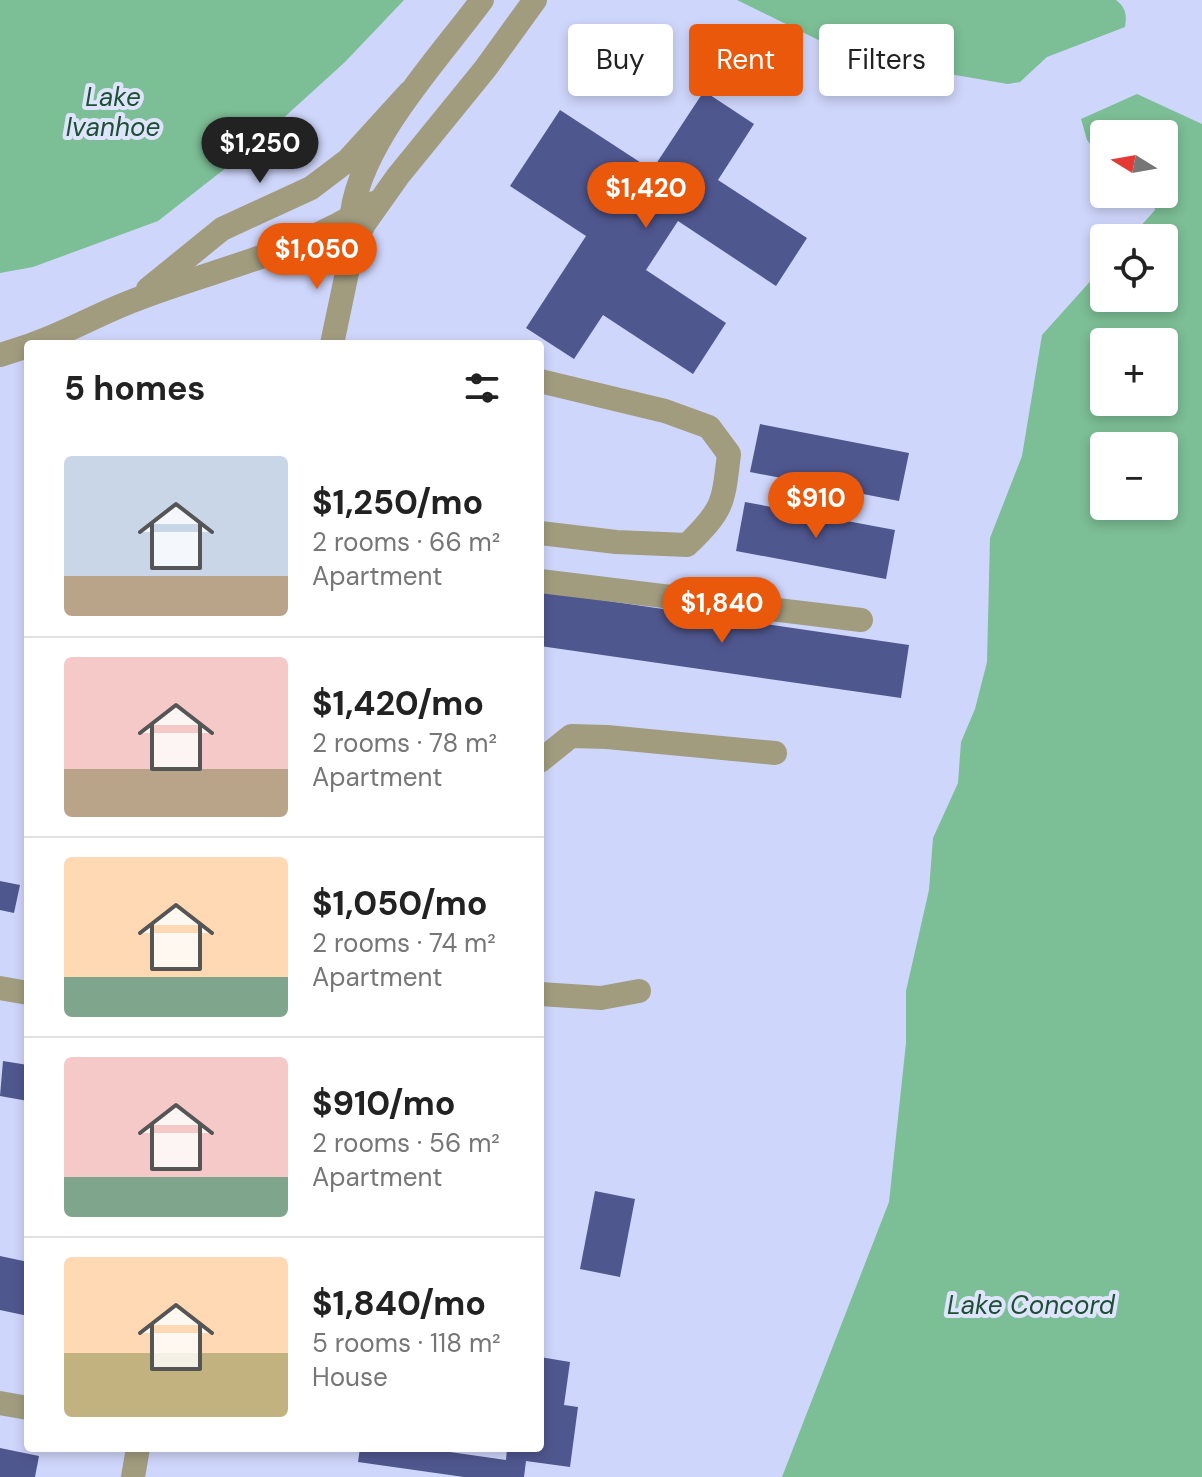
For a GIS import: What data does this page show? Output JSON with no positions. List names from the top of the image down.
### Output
{
  "water": ["Lake Ivanhoe", "Lake Concord"],
  "north": "left",
  "page": {
    "chip": ["Buy", "Rent", "Filters"],
    "price": [
      "$1,250",
      "$1,420",
      "$1,050",
      "$910",
      "$1,840"
    ],
    "map_buttons": ["+", "−"],
    "heading": "5 homes",
    "list": [
      {
        "name": "$1,250/mo",
        "note": "2 rooms · 66 m² · Apartment"
      },
      {
        "name": "$1,420/mo",
        "note": "2 rooms · 78 m² · Apartment"
      },
      {
        "name": "$1,050/mo",
        "note": "2 rooms · 74 m² · Apartment"
      },
      {
        "name": "$910/mo",
        "note": "2 rooms · 56 m² · Apartment"
      },
      {
        "name": "$1,840/mo",
        "note": "5 rooms · 118 m² · House"
      }
    ]
  }
}
